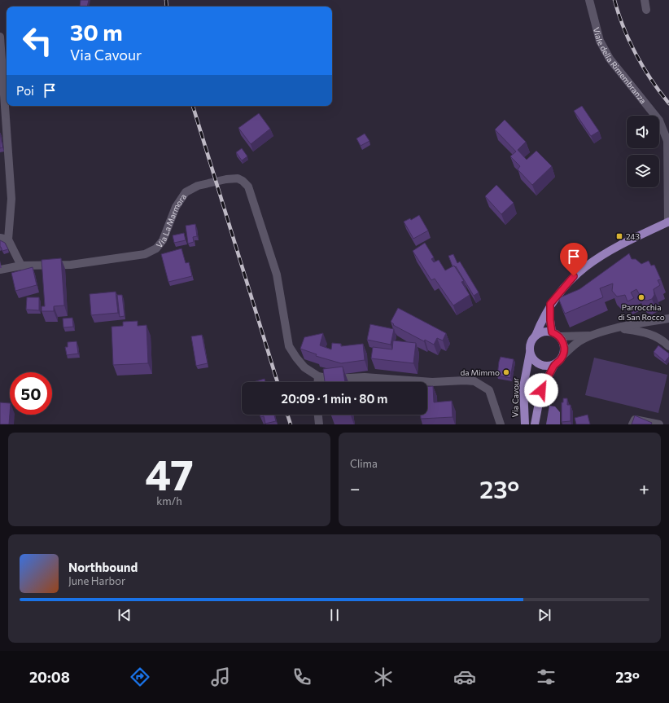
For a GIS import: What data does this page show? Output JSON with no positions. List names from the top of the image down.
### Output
{
  "streets": {
    "main road": ["Via Cavour"],
    "street": ["Viale della Rimembranza", "Via La Marmora"]
  },
  "crossings": [
    ["Viale della Rimembranza", "Via Cavour"]
  ],
  "places": {
    "transit": ["243"],
    "other": ["Parrocchia di San Rocco", "da Mimmo"]
  },
  "page": {
    "turn": ["30 m", "Via Cavour"],
    "then": "Poi",
    "limit": "50",
    "trip": "20:09 · 1 min · 80 m",
    "tile": [
      ["47", "km/h"],
      "Clima"
    ],
    "heat": ["−", "23°", "+"],
    "song": ["Northbound", "June Harbor"],
    "tabs": ["20:08", "23°"]
  }
}
